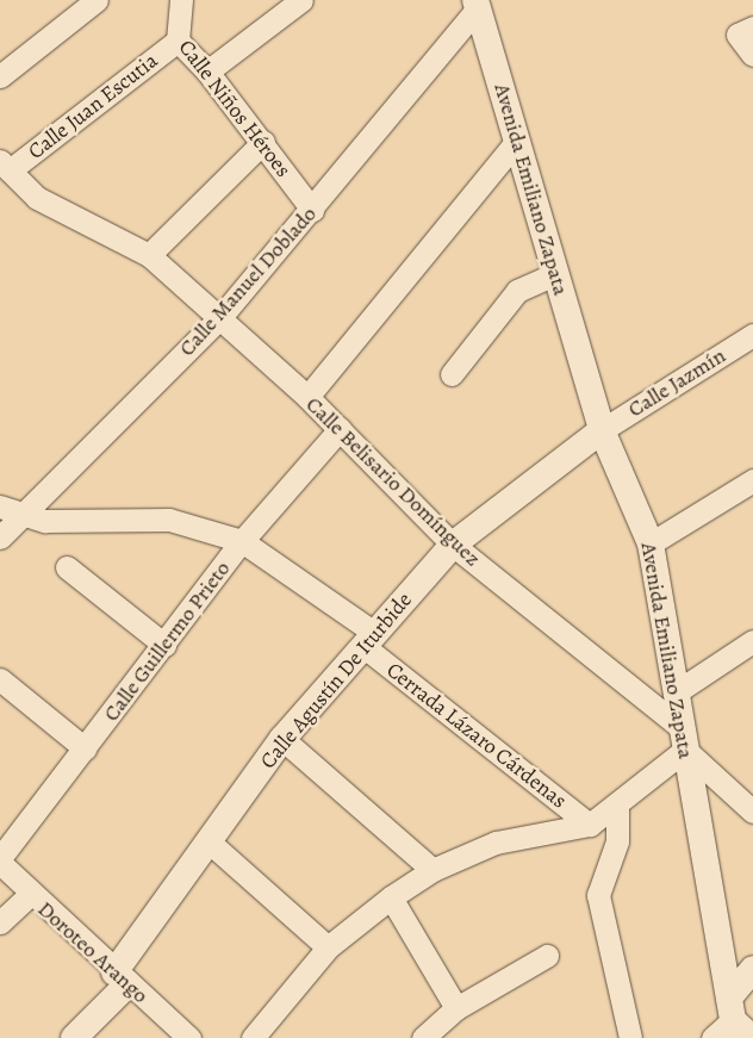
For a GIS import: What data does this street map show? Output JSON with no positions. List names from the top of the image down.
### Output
{
  "streets": {
    "street": [
      "Calle Juan Escutia",
      "Calle Niños Héroes",
      "Avenida Emiliano Zapata",
      "Calle Manuel Doblado",
      "Calle Jazmín",
      "Calle Belisario Domínguez",
      "Calle Guillermo Prieto",
      "Calle Agustín De Iturbide",
      "Cerrada Lázaro Cárdenas",
      "Doroteo Arango"
    ]
  },
  "crossings": [
    ["Calle Juan Escutia", "Calle Niños Héroes"],
    ["Calle Juan Escutia", "Calle Belisario Domínguez"],
    ["Calle Niños Héroes", "Calle Manuel Doblado"],
    ["Avenida Emiliano Zapata", "Calle Manuel Doblado"],
    ["Avenida Emiliano Zapata", "Calle Jazmín"],
    ["Avenida Emiliano Zapata", "Calle Belisario Domínguez"],
    ["Avenida Emiliano Zapata", "Calle Agustín De Iturbide"],
    ["Calle Manuel Doblado", "Calle Belisario Domínguez"],
    ["Calle Manuel Doblado", "Cerrada Lázaro Cárdenas"],
    ["Calle Jazmín", "Calle Agustín De Iturbide"],
    ["Calle Belisario Domínguez", "Calle Guillermo Prieto"],
    ["Calle Belisario Domínguez", "Calle Agustín De Iturbide"],
    ["Calle Guillermo Prieto", "Cerrada Lázaro Cárdenas"],
    ["Calle Agustín De Iturbide", "Cerrada Lázaro Cárdenas"],
    ["Calle Agustín De Iturbide", "Doroteo Arango"]
  ]
}
